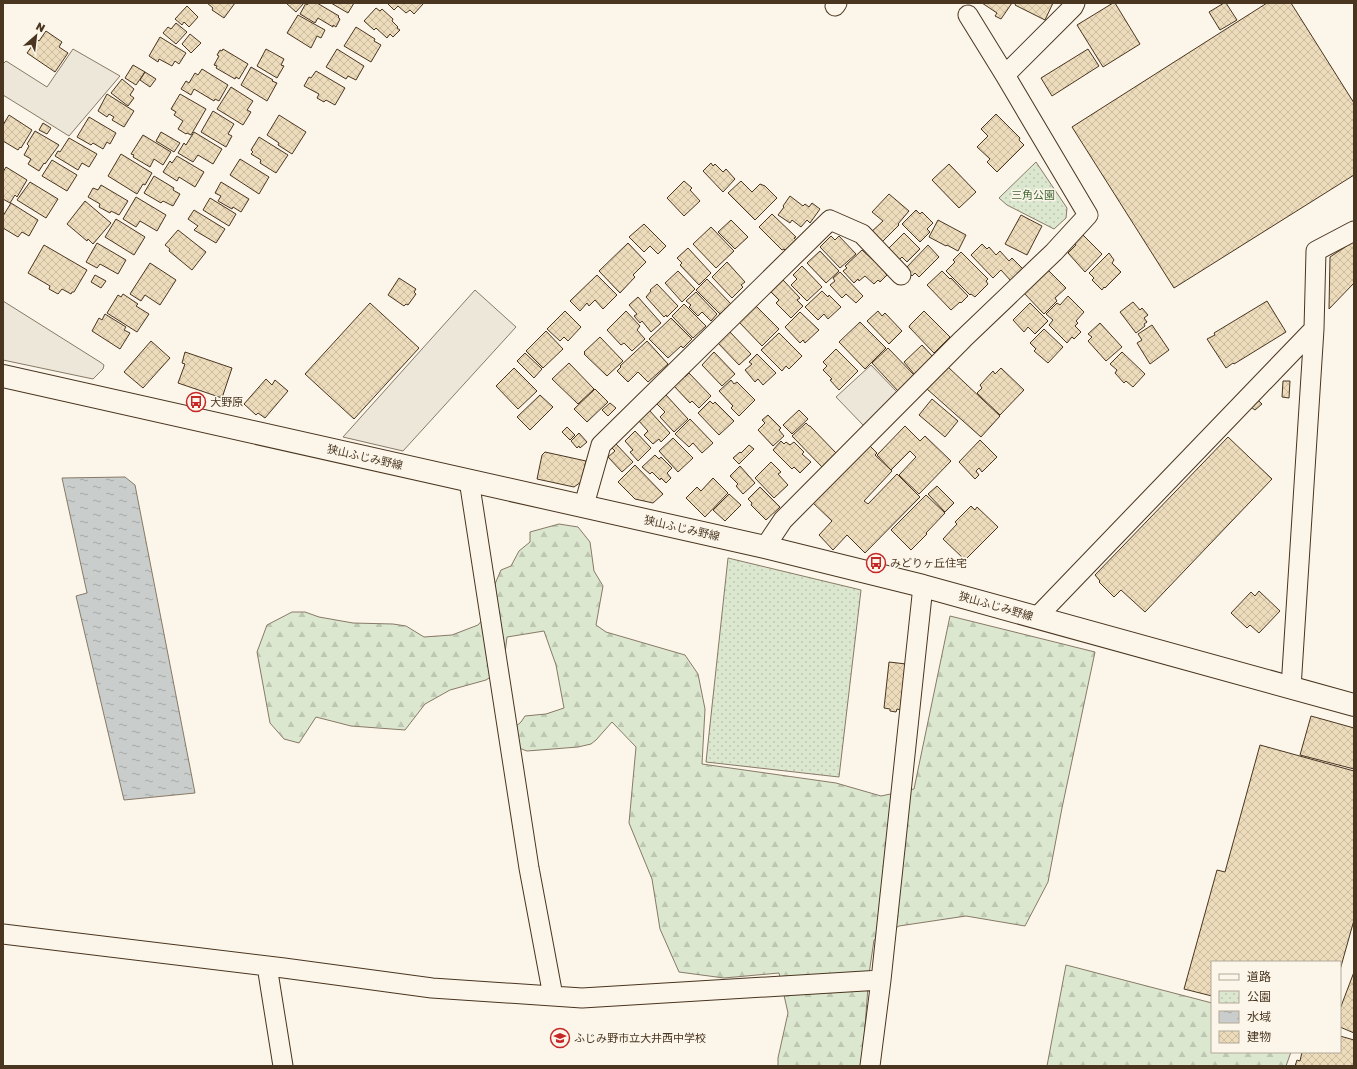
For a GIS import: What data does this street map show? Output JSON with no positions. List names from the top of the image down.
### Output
{
  "streets": {
    "main road": ["狭山ふじみ野線"]
  },
  "parks": ["三角公園"],
  "places": {
    "bus stop": ["大野原", "みどりヶ丘住宅"],
    "school or university": ["ふじみ野市立大井西中学校"]
  },
  "legend": [
    "道路",
    "公園",
    "水域",
    "建物"
  ],
  "north": "top right"
}
